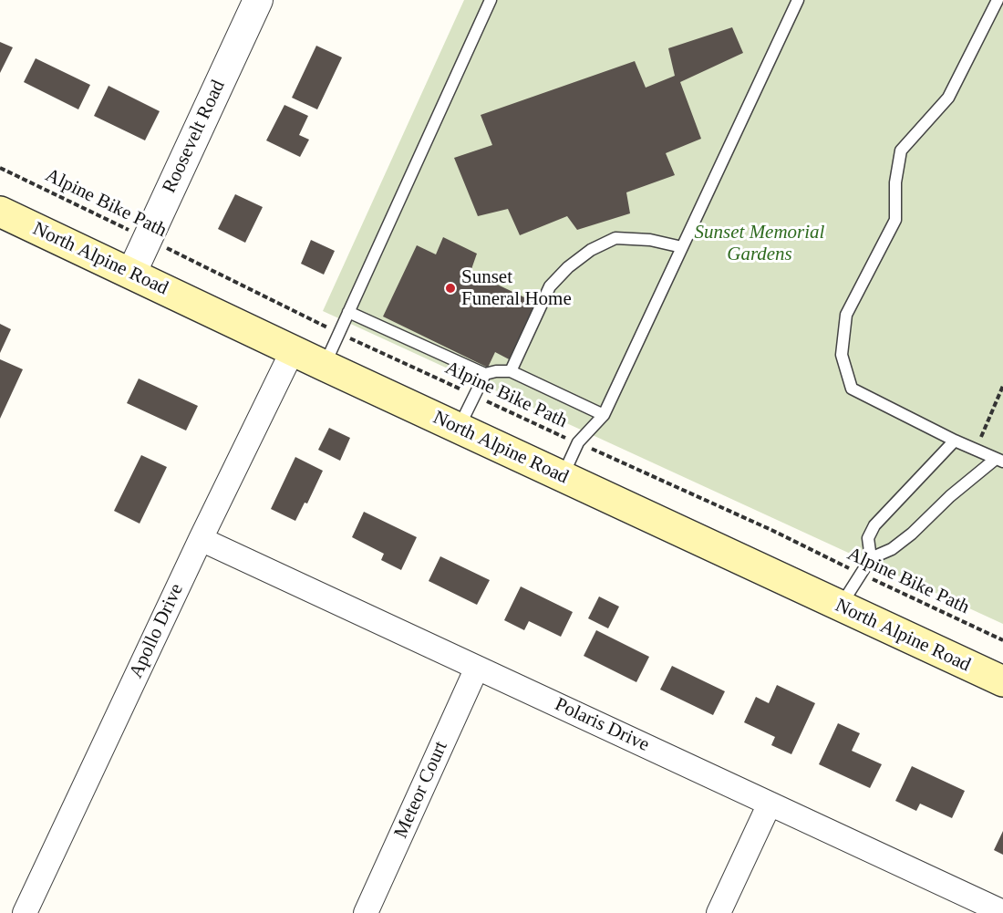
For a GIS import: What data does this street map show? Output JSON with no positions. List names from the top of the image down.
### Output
{
  "streets": {
    "main road": ["North Alpine Road"],
    "street": [
      "Roosevelt Road",
      "Apollo Drive",
      "Polaris Drive",
      "Meteor Court"
    ],
    "path": ["Alpine Bike Path"]
  },
  "crossings": [
    ["Roosevelt Road", "Alpine Bike Path"],
    ["Roosevelt Road", "North Alpine Road"],
    ["North Alpine Road", "Apollo Drive"],
    ["Apollo Drive", "Polaris Drive"],
    ["Polaris Drive", "Meteor Court"]
  ],
  "parks": ["Sunset Memorial Gardens"],
  "places": ["Sunset Funeral Home"]
}
